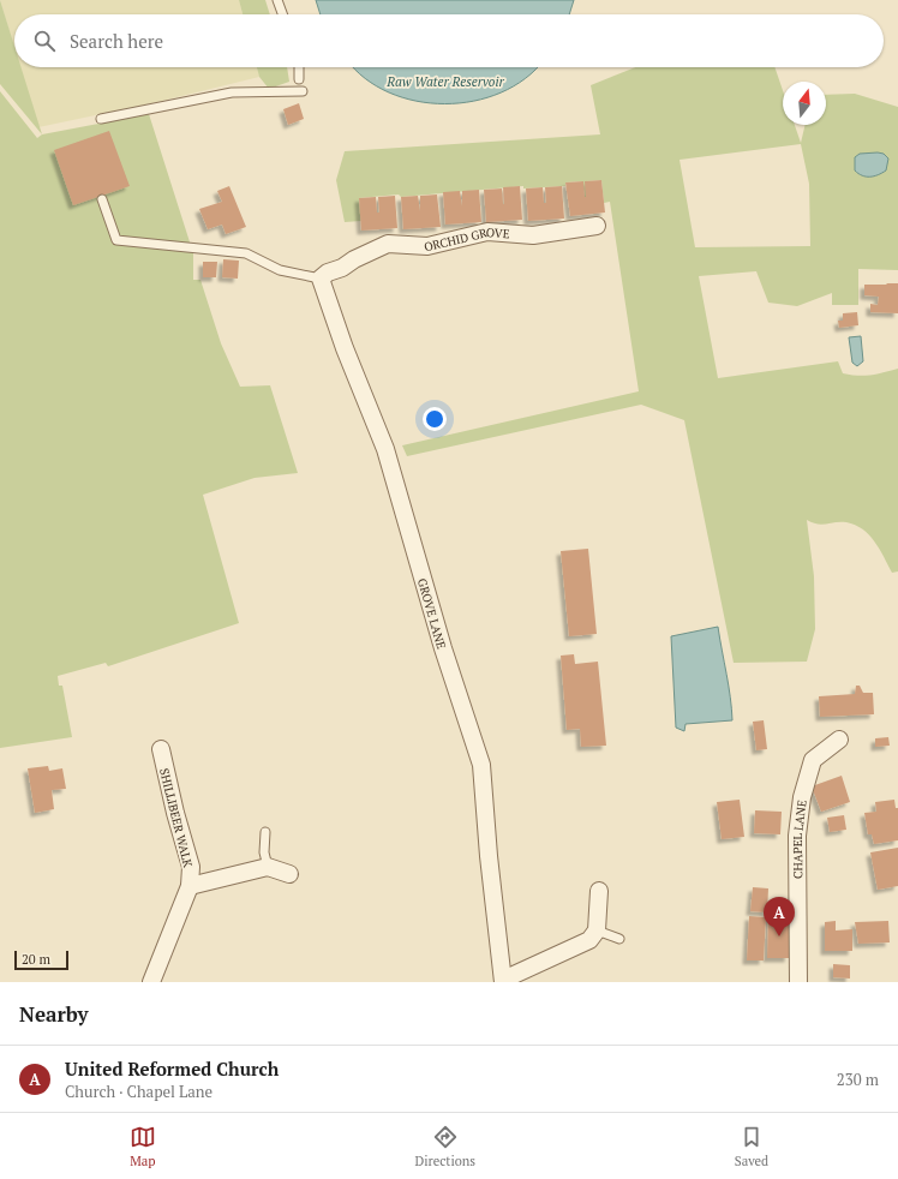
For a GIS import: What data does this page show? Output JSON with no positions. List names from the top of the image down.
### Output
{
  "streets": {
    "street": [
      "ORCHID GROVE",
      "GROVE LANE",
      "SHILLIBEER WALK",
      "CHAPEL LANE"
    ]
  },
  "crossings": [
    ["ORCHID GROVE", "GROVE LANE"]
  ],
  "water": ["Raw Water Reservoir"],
  "scale_bar": "20 m",
  "north": "top",
  "page": {
    "search": "Search here",
    "pins": "A",
    "scale": "20 m",
    "heading": "Nearby",
    "list": [
      {
        "mark": "A",
        "name": "United Reformed Church",
        "note": "Church · Chapel Lane",
        "value": "230 m"
      }
    ],
    "nav": ["Map", "Directions", "Saved"]
  }
}
